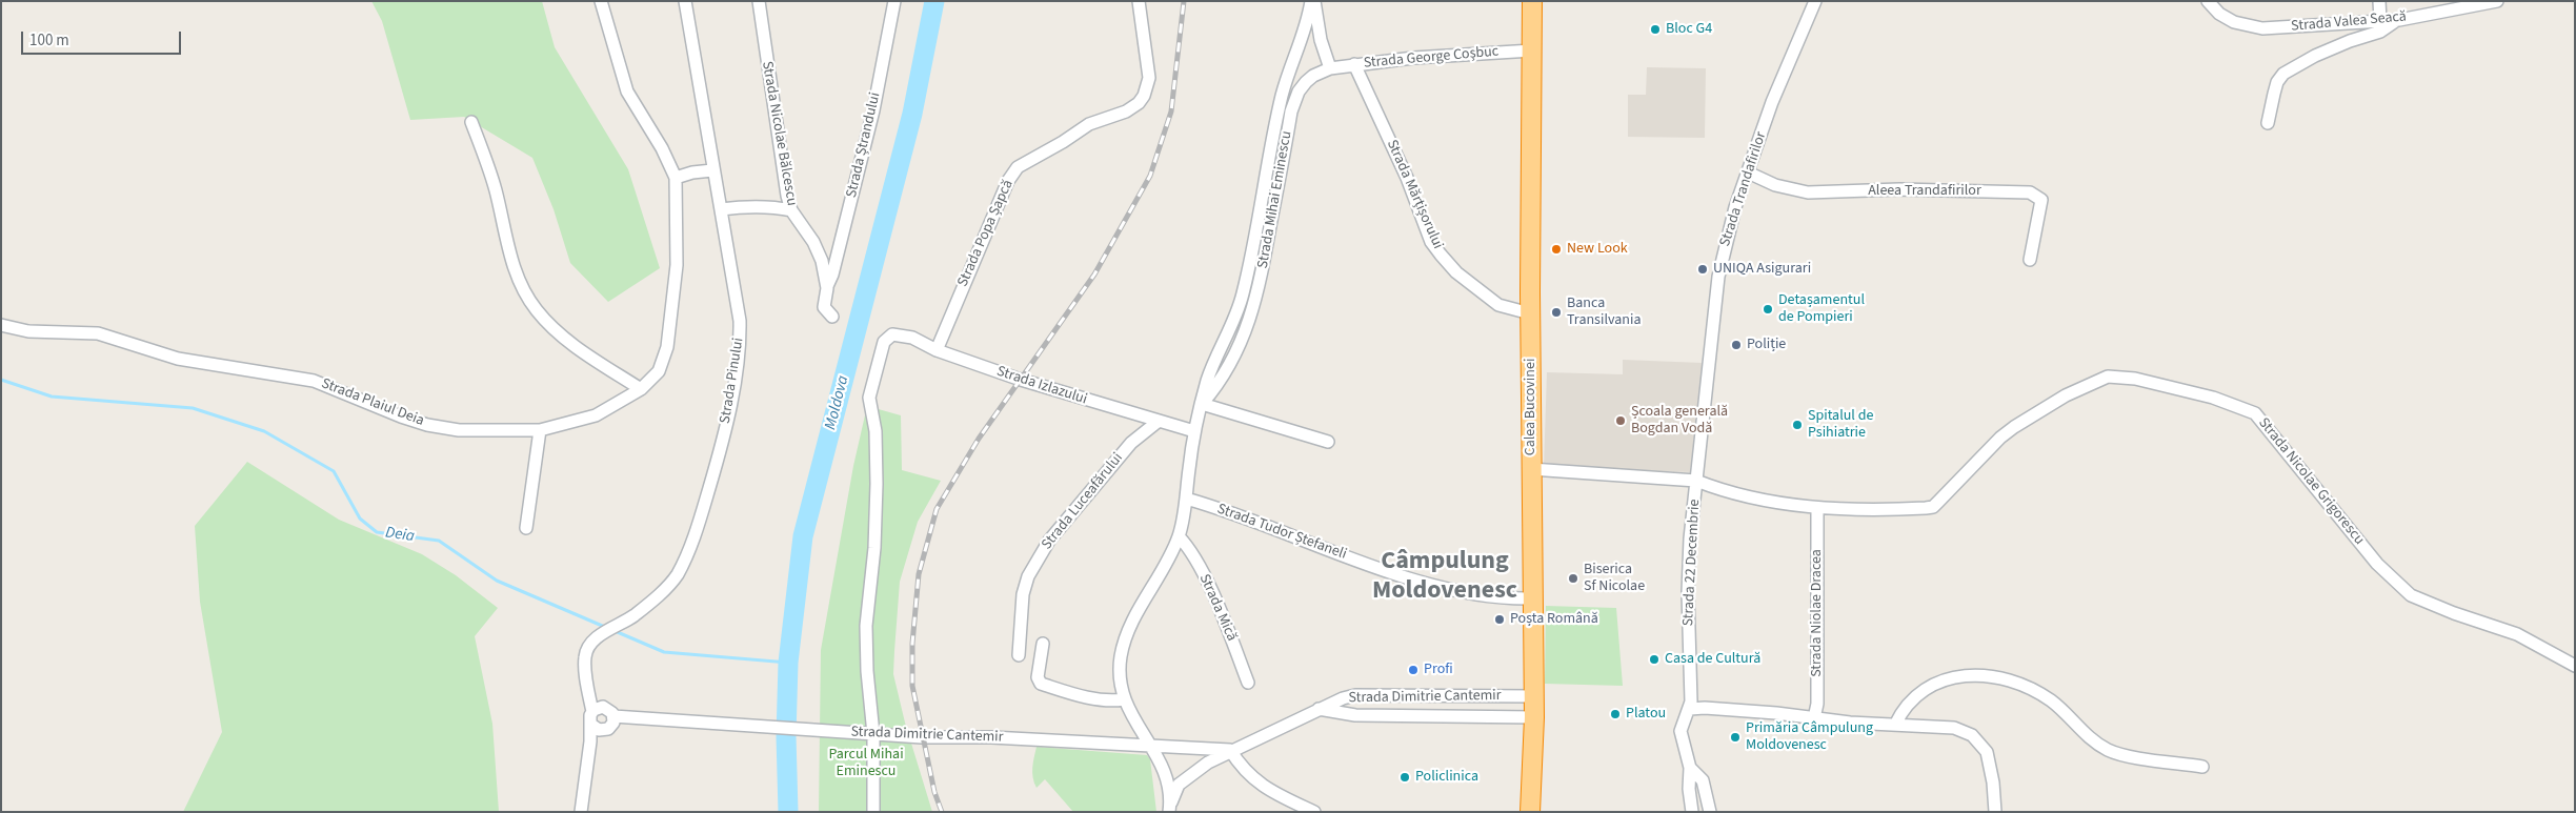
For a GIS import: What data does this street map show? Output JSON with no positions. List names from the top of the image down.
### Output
{
  "streets": {
    "highway": ["Calea Bucovinei"],
    "street": [
      "Strada Valea Seacă",
      "Strada George Coșbuc",
      "Strada Nicolae Bălcescu",
      "Strada Ștrandului",
      "Strada Trandafirilor",
      "Aleea Trandafirilor",
      "Strada Mărțișorului",
      "Strada Mihai Eminescu",
      "Strada Popa Șapcă",
      "Strada Pinului",
      "Strada Izlazului",
      "Strada Plaiul Deia",
      "Strada Nicolae Grigorescu",
      "Strada Luceafărului",
      "Strada Tudor Ștefaneli",
      "Strada 22 Decembrie",
      "Strada Mică",
      "Strada Niolae Dracea",
      "Strada Dimitrie Cantemir"
    ]
  },
  "crossings": [
    ["Strada George Coșbuc", "Strada Mărțișorului"],
    ["Strada George Coșbuc", "Strada Mihai Eminescu"],
    ["Strada George Coșbuc", "Calea Bucovinei"],
    ["Strada Nicolae Bălcescu", "Strada Ștrandului"],
    ["Strada Trandafirilor", "Aleea Trandafirilor"],
    ["Strada Trandafirilor", "Strada Nicolae Grigorescu"],
    ["Strada Trandafirilor", "Strada 22 Decembrie"],
    ["Strada Mărțișorului", "Calea Bucovinei"],
    ["Strada Mihai Eminescu", "Strada Izlazului"],
    ["Strada Mihai Eminescu", "Strada Tudor Ștefaneli"],
    ["Strada Mihai Eminescu", "Strada Mică"],
    ["Strada Mihai Eminescu", "Strada Dimitrie Cantemir"],
    ["Strada Popa Șapcă", "Strada Izlazului"],
    ["Strada Izlazului", "Strada Luceafărului"],
    ["Strada Izlazului", "Strada Dimitrie Cantemir"],
    ["Calea Bucovinei", "Strada Nicolae Grigorescu"],
    ["Calea Bucovinei", "Strada Tudor Ștefaneli"],
    ["Calea Bucovinei", "Strada Dimitrie Cantemir"],
    ["Strada Nicolae Grigorescu", "Strada 22 Decembrie"],
    ["Strada Nicolae Grigorescu", "Strada Niolae Dracea"]
  ],
  "districts": ["Câmpulung Moldovenesc"],
  "water": ["Moldova", "Deia"],
  "parks": ["Parcul Mihai Eminescu"],
  "places": [
    "Bloc G4",
    "New Look",
    "UNIQA Asigurari",
    "Detașamentul de Pompieri",
    "Banca Transilvania",
    "Poliție",
    "Școala generală Bogdan Vodă",
    "Spitalul de Psihiatrie",
    "Biserica Sf Nicolae",
    "Poșta Română",
    "Casa de Cultură",
    "Profi",
    "Platou",
    "Primăria Câmpulung Moldovenesc",
    "Policlinica"
  ],
  "scale_bar": "100 m"
}
